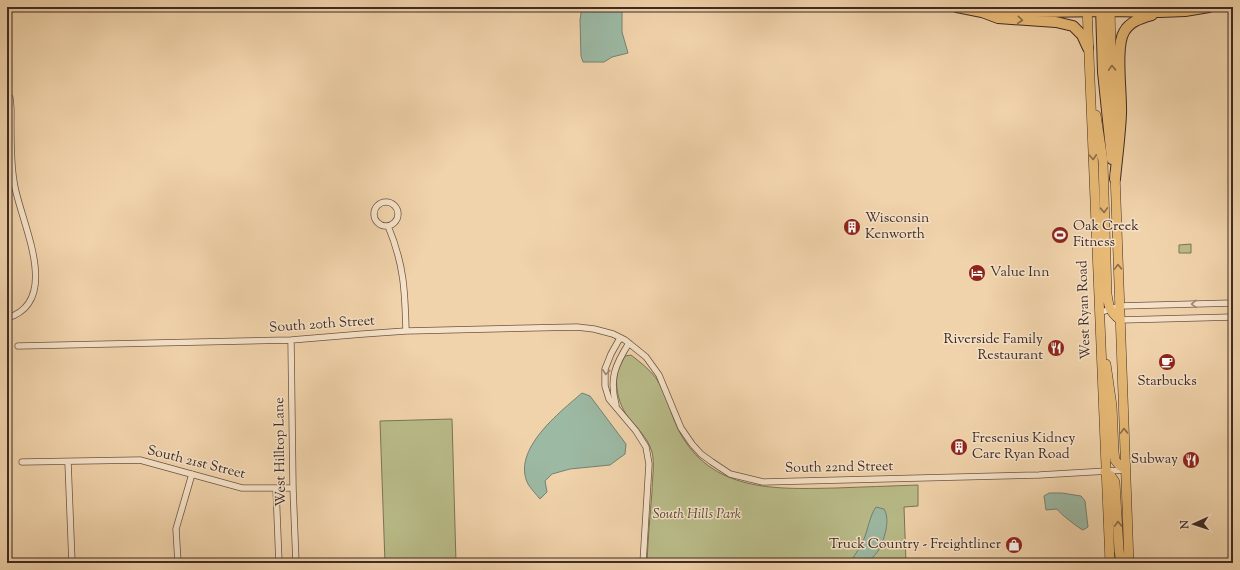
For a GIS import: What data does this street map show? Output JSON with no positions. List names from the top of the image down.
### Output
{
  "streets": {
    "main road": ["West Ryan Road"],
    "street": [
      "South 20th Street",
      "West Hilltop Lane",
      "South 21st Street",
      "South 22nd Street"
    ]
  },
  "crossings": [
    ["West Ryan Road", "South 22nd Street"],
    ["South 20th Street", "West Hilltop Lane"],
    ["South 20th Street", "South 22nd Street"],
    ["West Hilltop Lane", "South 21st Street"]
  ],
  "parks": ["South Hills Park"],
  "places": {
    "building": ["Wisconsin Kenworth", "Fresenius Kidney Care Ryan Road"],
    "sports": ["Oak Creek Fitness"],
    "hotel": ["Value Inn"],
    "restaurant": ["Riverside Family Restaurant", "Subway"],
    "cafe": ["Starbucks"],
    "shop": ["Truck Country - Freightliner"]
  },
  "north": "left"
}
